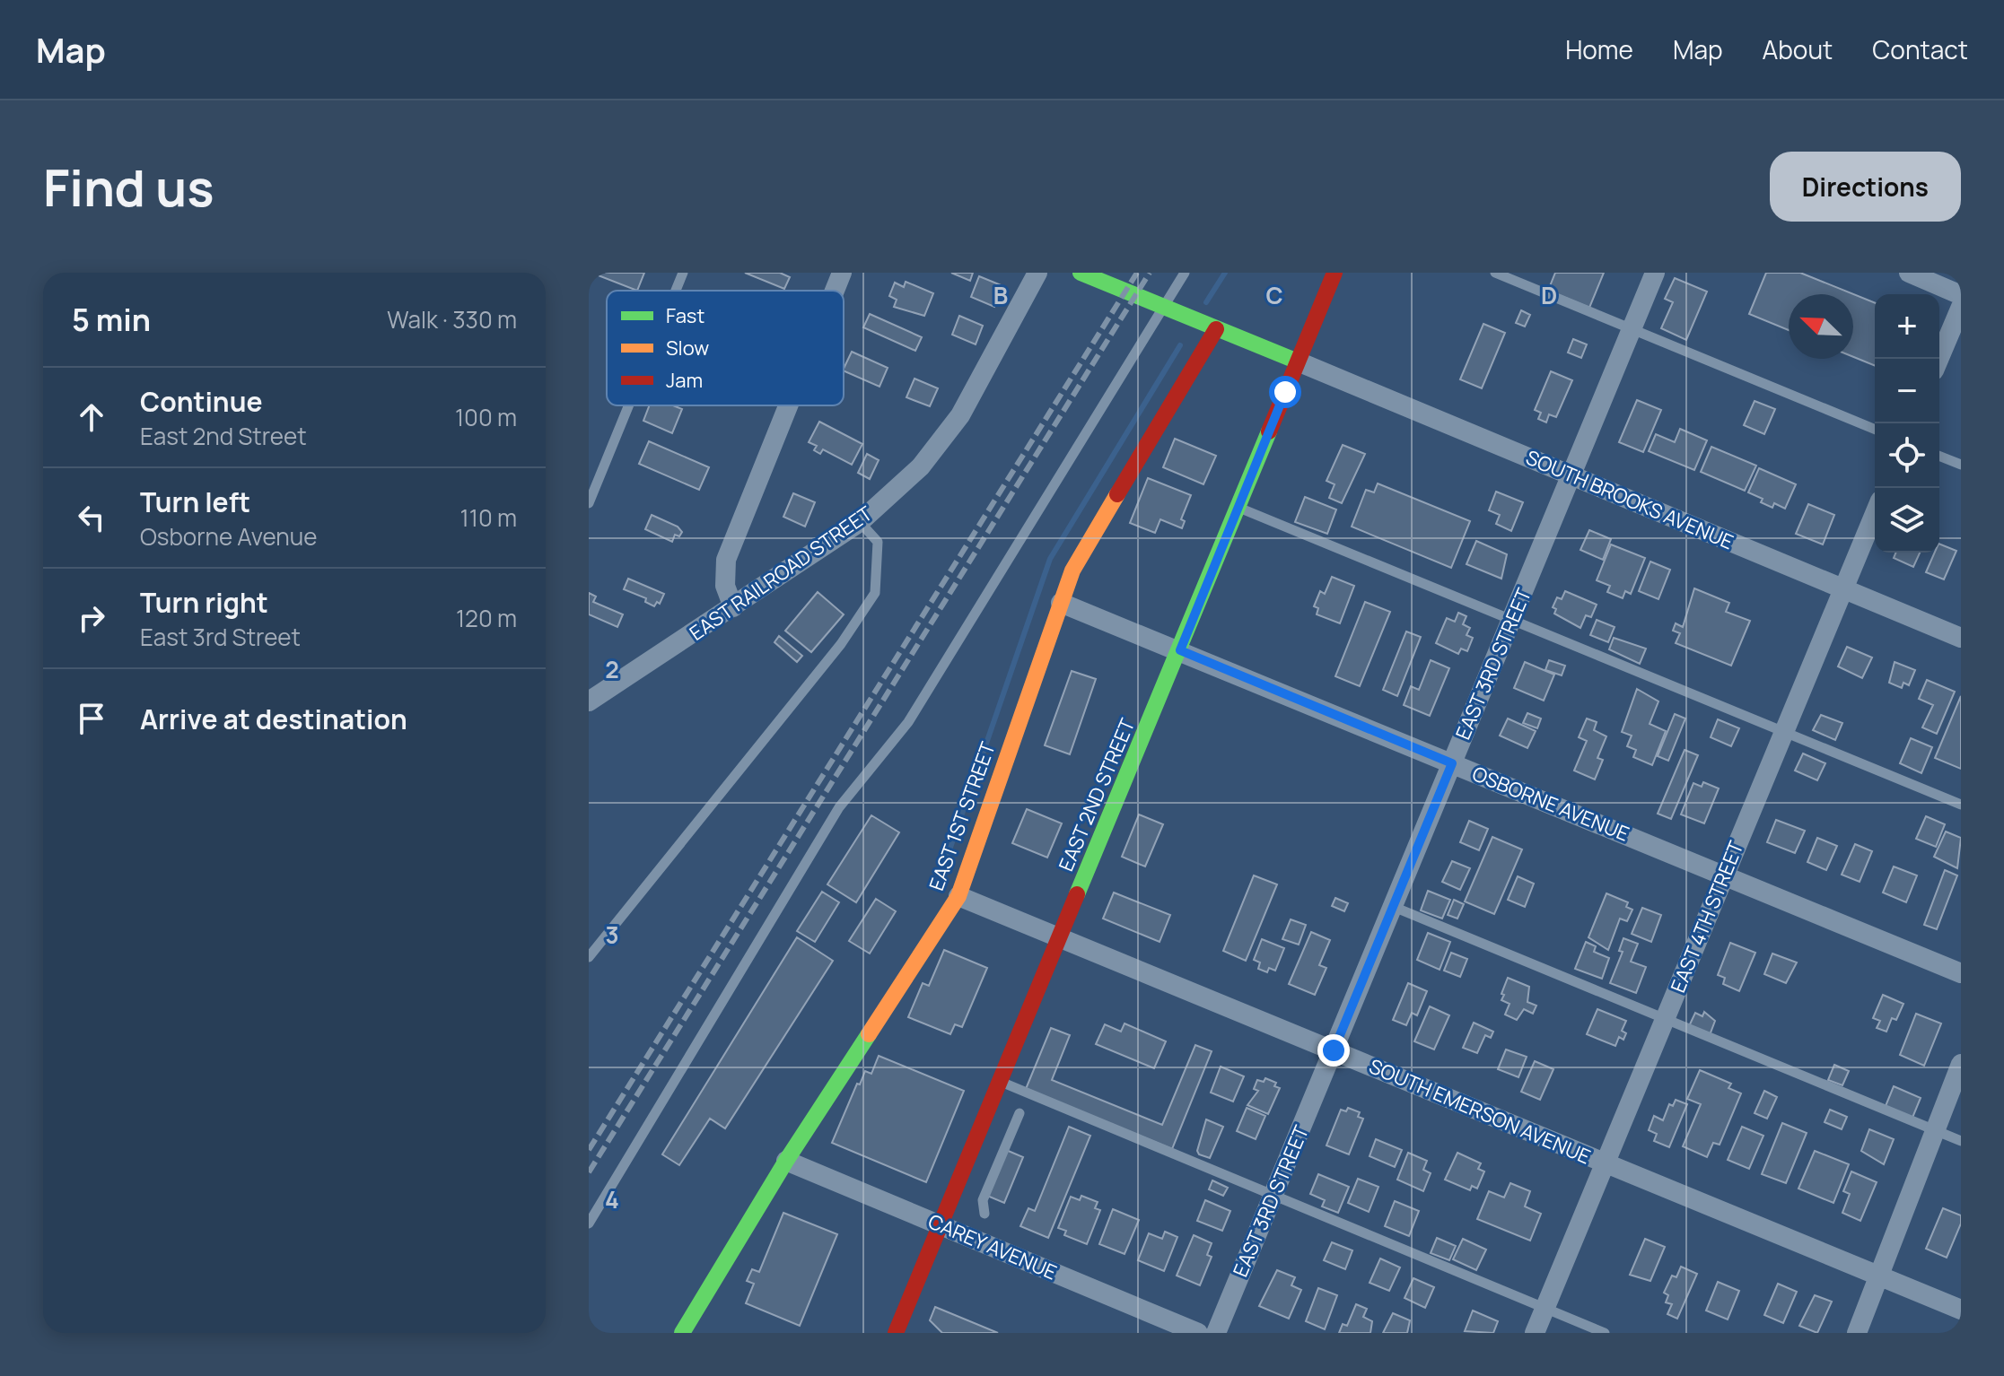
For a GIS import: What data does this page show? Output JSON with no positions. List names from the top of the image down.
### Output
{
  "streets": {
    "street": [
      "SOUTH BROOKS AVENUE",
      "EAST RAILROAD STREET",
      "EAST 3RD STREET",
      "EAST 2ND STREET",
      "OSBORNE AVENUE",
      "EAST 1ST STREET",
      "EAST 4TH STREET",
      "SOUTH EMERSON AVENUE",
      "CAREY AVENUE"
    ]
  },
  "crossings": [
    ["SOUTH BROOKS AVENUE", "EAST 3RD STREET"],
    ["SOUTH BROOKS AVENUE", "EAST 2ND STREET"],
    ["SOUTH BROOKS AVENUE", "EAST 4TH STREET"],
    ["EAST 3RD STREET", "OSBORNE AVENUE"],
    ["EAST 3RD STREET", "SOUTH EMERSON AVENUE"],
    ["EAST 2ND STREET", "OSBORNE AVENUE"],
    ["EAST 2ND STREET", "SOUTH EMERSON AVENUE"],
    ["EAST 2ND STREET", "CAREY AVENUE"],
    ["OSBORNE AVENUE", "EAST 1ST STREET"],
    ["OSBORNE AVENUE", "EAST 4TH STREET"],
    ["EAST 1ST STREET", "SOUTH EMERSON AVENUE"],
    ["EAST 1ST STREET", "CAREY AVENUE"],
    ["EAST 4TH STREET", "SOUTH EMERSON AVENUE"]
  ],
  "legend": ["Fast", "Slow", "Jam"],
  "north": "top left",
  "page": {
    "header": "Map",
    "nav": [
      "Home",
      "Map",
      "About",
      "Contact"
    ],
    "buttons": "Directions",
    "title": "Find us",
    "heading": ["5 min", "Walk · 330 m"],
    "map_buttons": ["+", "−"],
    "list": [
      ["Continue", "East 2nd Street", "100 m"],
      ["Turn left", "Osborne Avenue", "110 m"],
      ["Turn right", "East 3rd Street", "120 m"],
      "Arrive at destination"
    ]
  },
  "grid": {
    "columns": ["B", "C", "D"],
    "rows": ["2", "3", "4"]
  }
}
